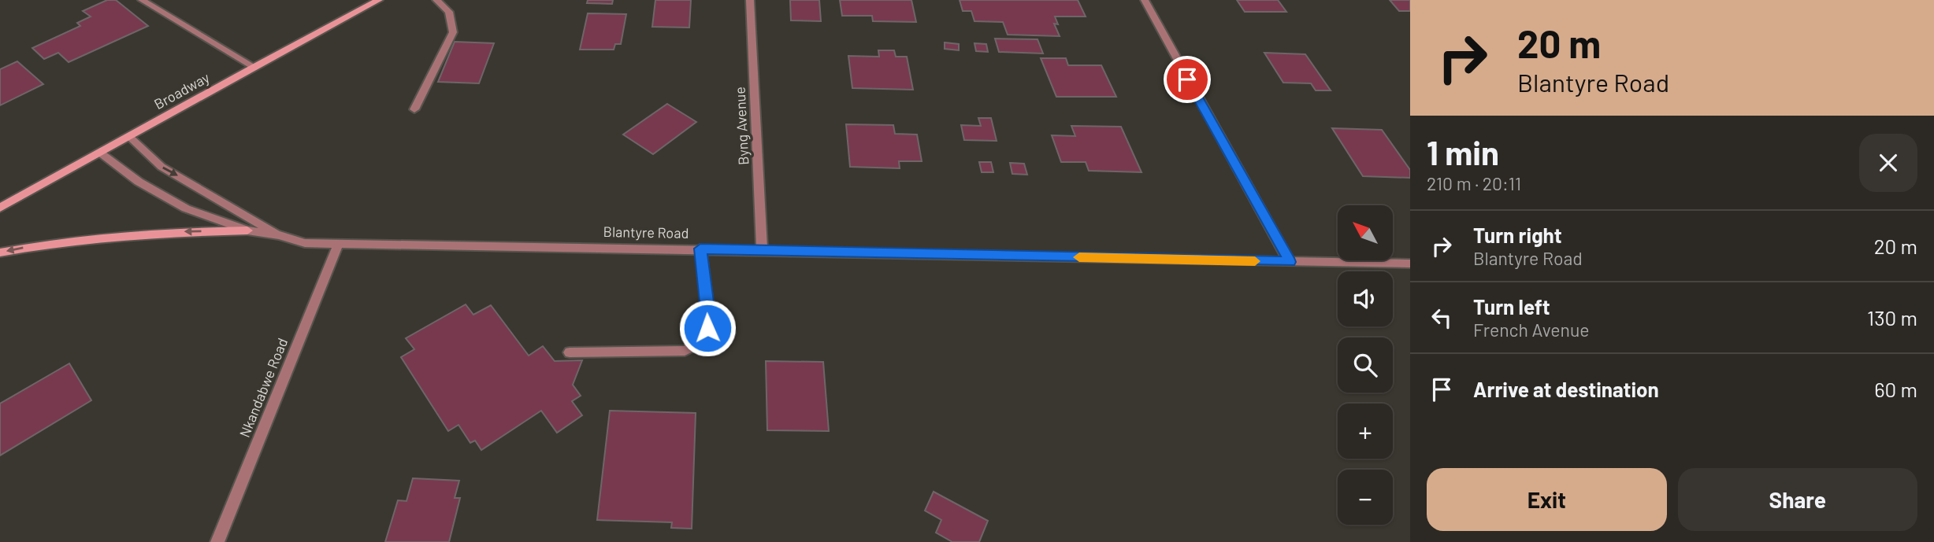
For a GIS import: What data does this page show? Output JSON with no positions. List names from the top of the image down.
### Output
{
  "streets": {
    "main road": ["Broadway"],
    "street": ["Byng Avenue", "Blantyre Road", "Nkandabwe Road"]
  },
  "crossings": [
    ["Broadway", "Blantyre Road"],
    ["Byng Avenue", "Blantyre Road"],
    ["Blantyre Road", "Nkandabwe Road"]
  ],
  "north": "top left",
  "page": {
    "turn": ["20 m", "Blantyre Road"],
    "heading": ["1 min", "210 m · 20:11"],
    "map_buttons": ["+", "−"],
    "list": [
      {
        "name": "Turn right",
        "note": "Blantyre Road",
        "value": "20 m"
      },
      {
        "name": "Turn left",
        "note": "French Avenue",
        "value": "130 m"
      },
      {
        "name": "Arrive at destination",
        "value": "60 m"
      }
    ],
    "buttons": ["Exit", "Share"]
  }
}
